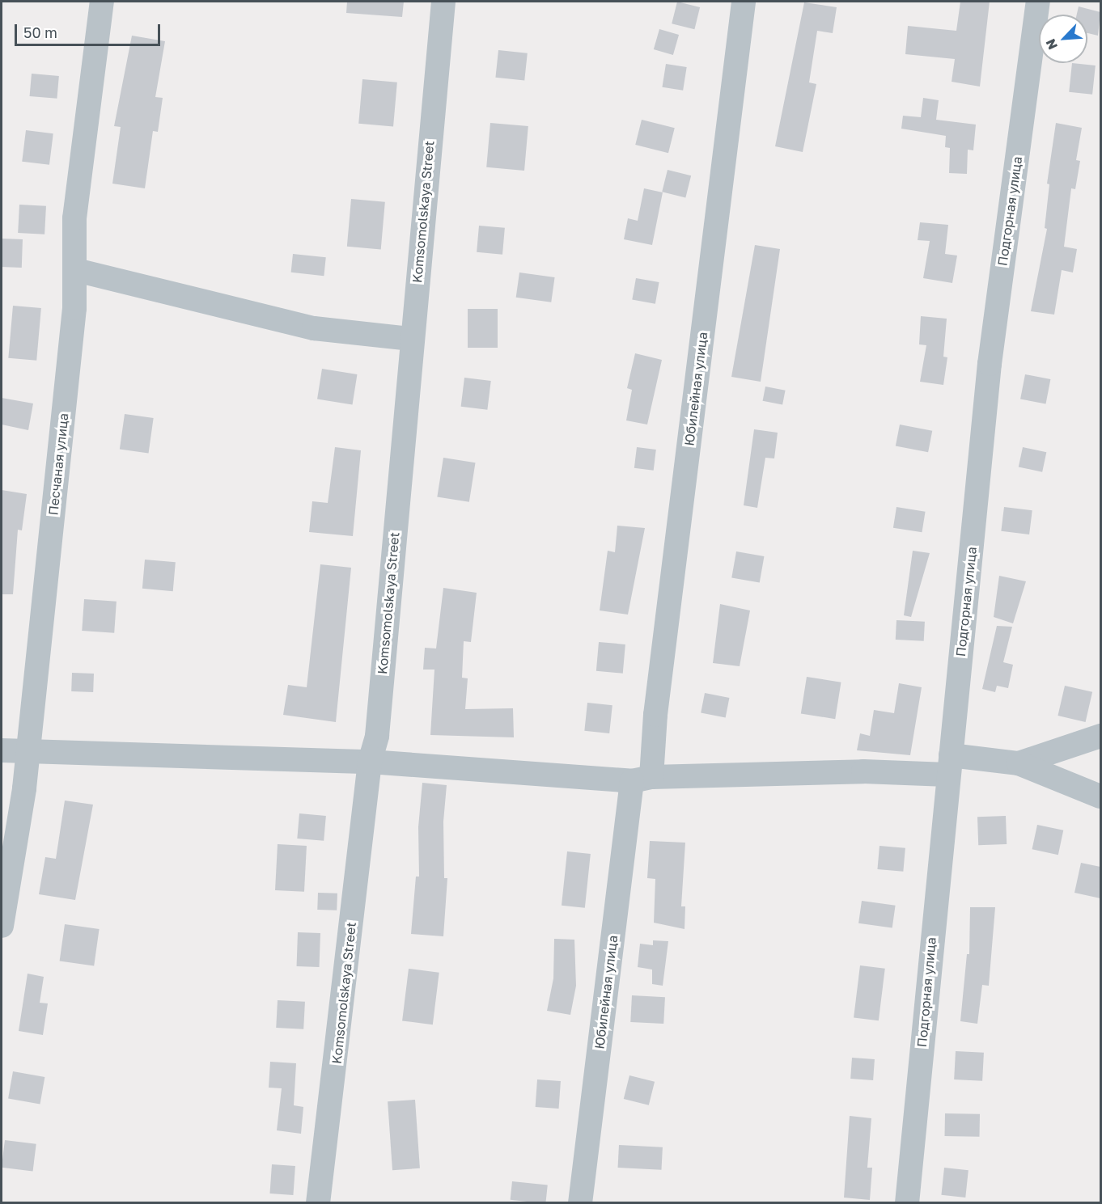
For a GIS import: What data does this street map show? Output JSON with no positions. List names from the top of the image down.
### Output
{
  "streets": {
    "street": [
      "Подгорная улица",
      "Komsomolskaya Street",
      "Юбилейная улица",
      "Песчаная улица"
    ]
  },
  "scale_bar": "50 m",
  "north": "bottom left"
}
